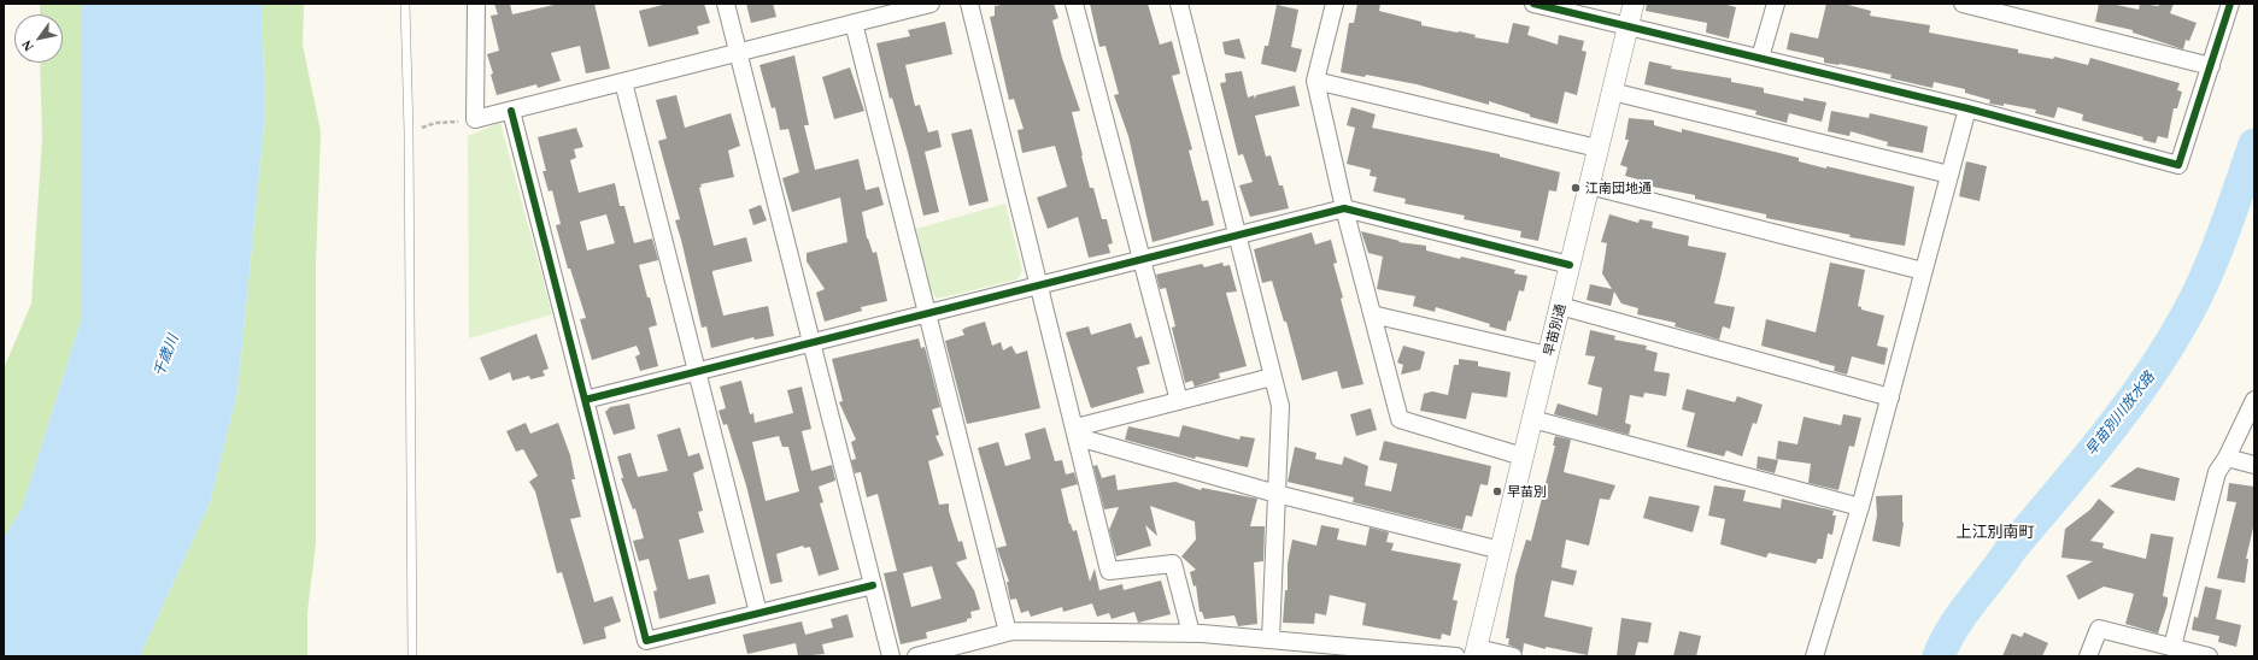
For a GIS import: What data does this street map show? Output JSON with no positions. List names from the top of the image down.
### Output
{
  "streets": {
    "street": ["早苗別通"]
  },
  "districts": ["上江別南町"],
  "water": ["千歳川", "早苗別川放水路"],
  "places": ["江南団地通", "早苗別"],
  "north": "bottom left"
}
